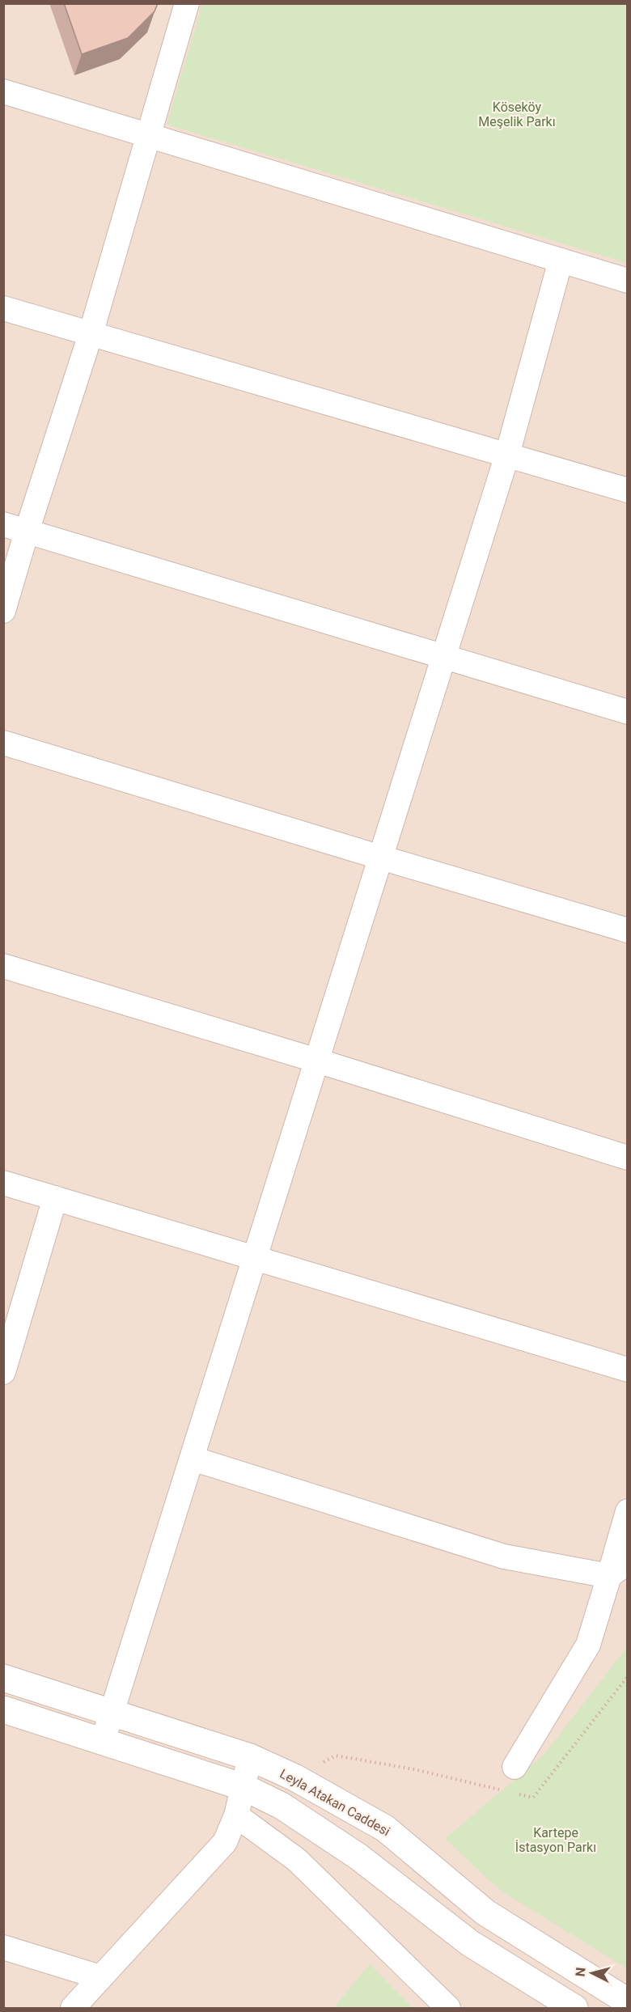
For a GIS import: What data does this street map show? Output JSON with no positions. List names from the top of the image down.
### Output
{
  "streets": {
    "street": ["Leyla Atakan Caddesi"]
  },
  "parks": ["Köseköy Meşelik Parkı", "Kartepe İstasyon Parkı"],
  "north": "left"
}
